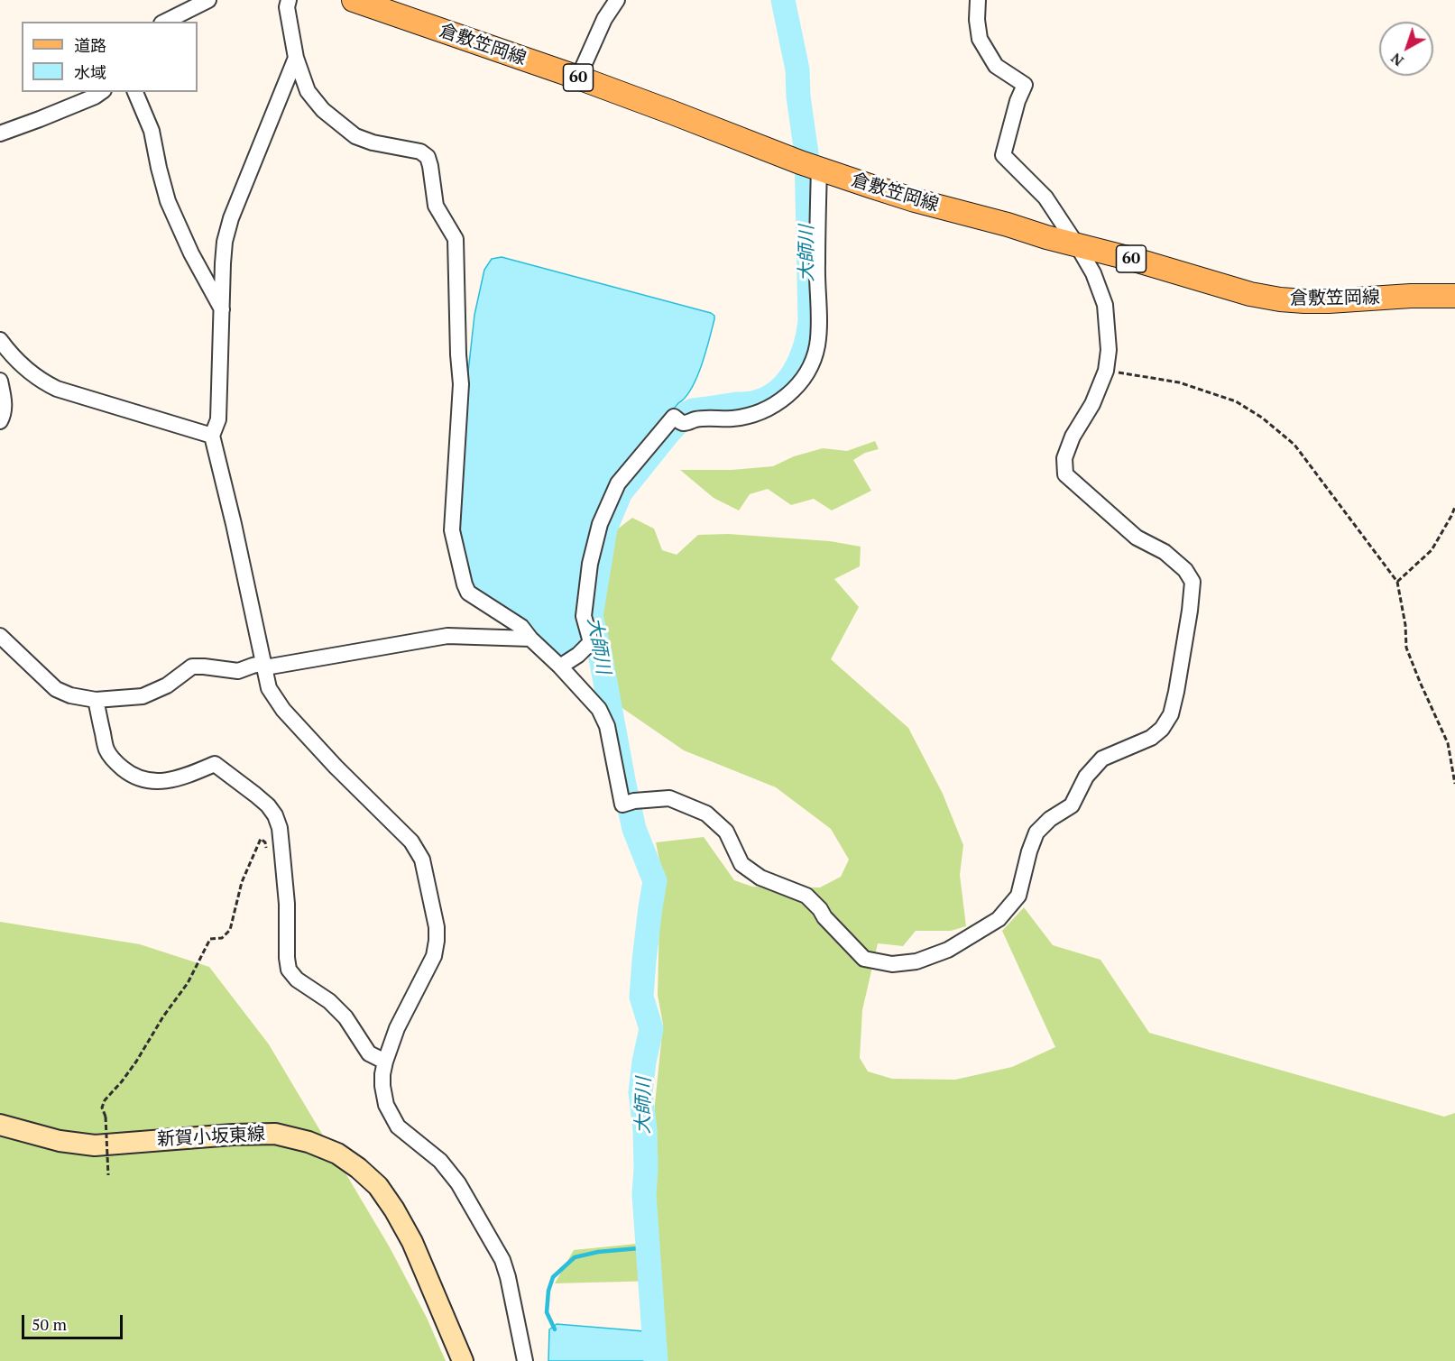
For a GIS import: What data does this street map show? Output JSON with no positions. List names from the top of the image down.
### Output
{
  "streets": {
    "main road": ["倉敷笠岡線", "60", "新賀小坂東線"]
  },
  "water": ["大師川"],
  "legend": ["道路", "水域"],
  "scale_bar": "50 m",
  "north": "bottom left"
}
